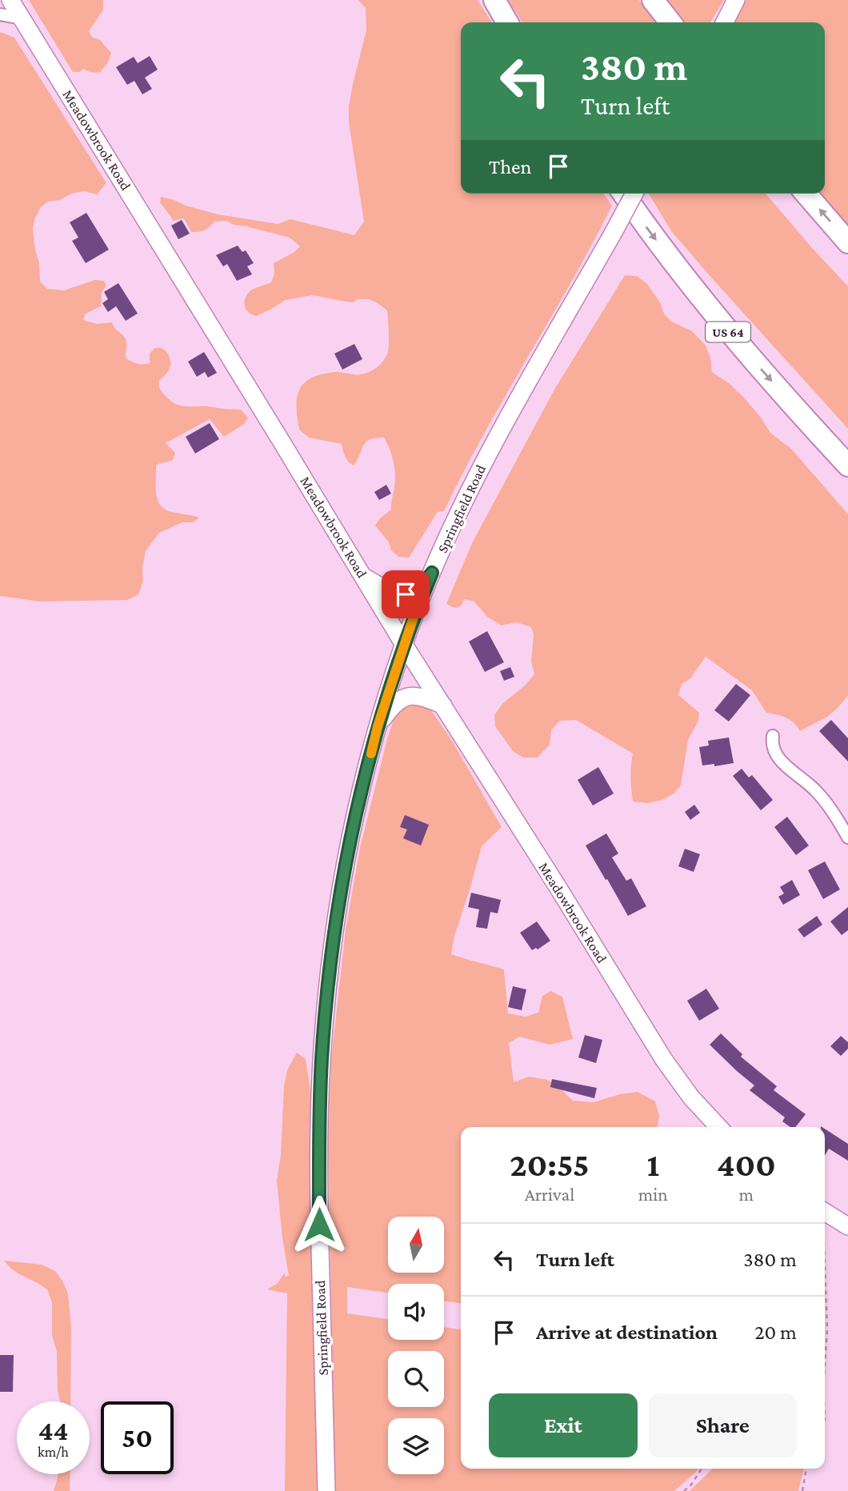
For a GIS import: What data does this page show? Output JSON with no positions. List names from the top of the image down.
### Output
{
  "streets": {
    "highway": ["US 64"],
    "main road": ["Meadowbrook Road", "Springfield Road"]
  },
  "crossings": [
    ["Meadowbrook Road", "Springfield Road"]
  ],
  "north": "top",
  "page": {
    "turn": ["380 m", "Turn left"],
    "then": "Then",
    "eta": [
      "20:55",
      "Arrival",
      "1",
      "min",
      "400",
      "m"
    ],
    "list": [
      {
        "name": "Turn left",
        "value": "380 m"
      },
      {
        "name": "Arrive at destination",
        "value": "20 m"
      }
    ],
    "buttons": ["Exit", "Share"],
    "speed": "44 km/h",
    "limit": "50"
  }
}
